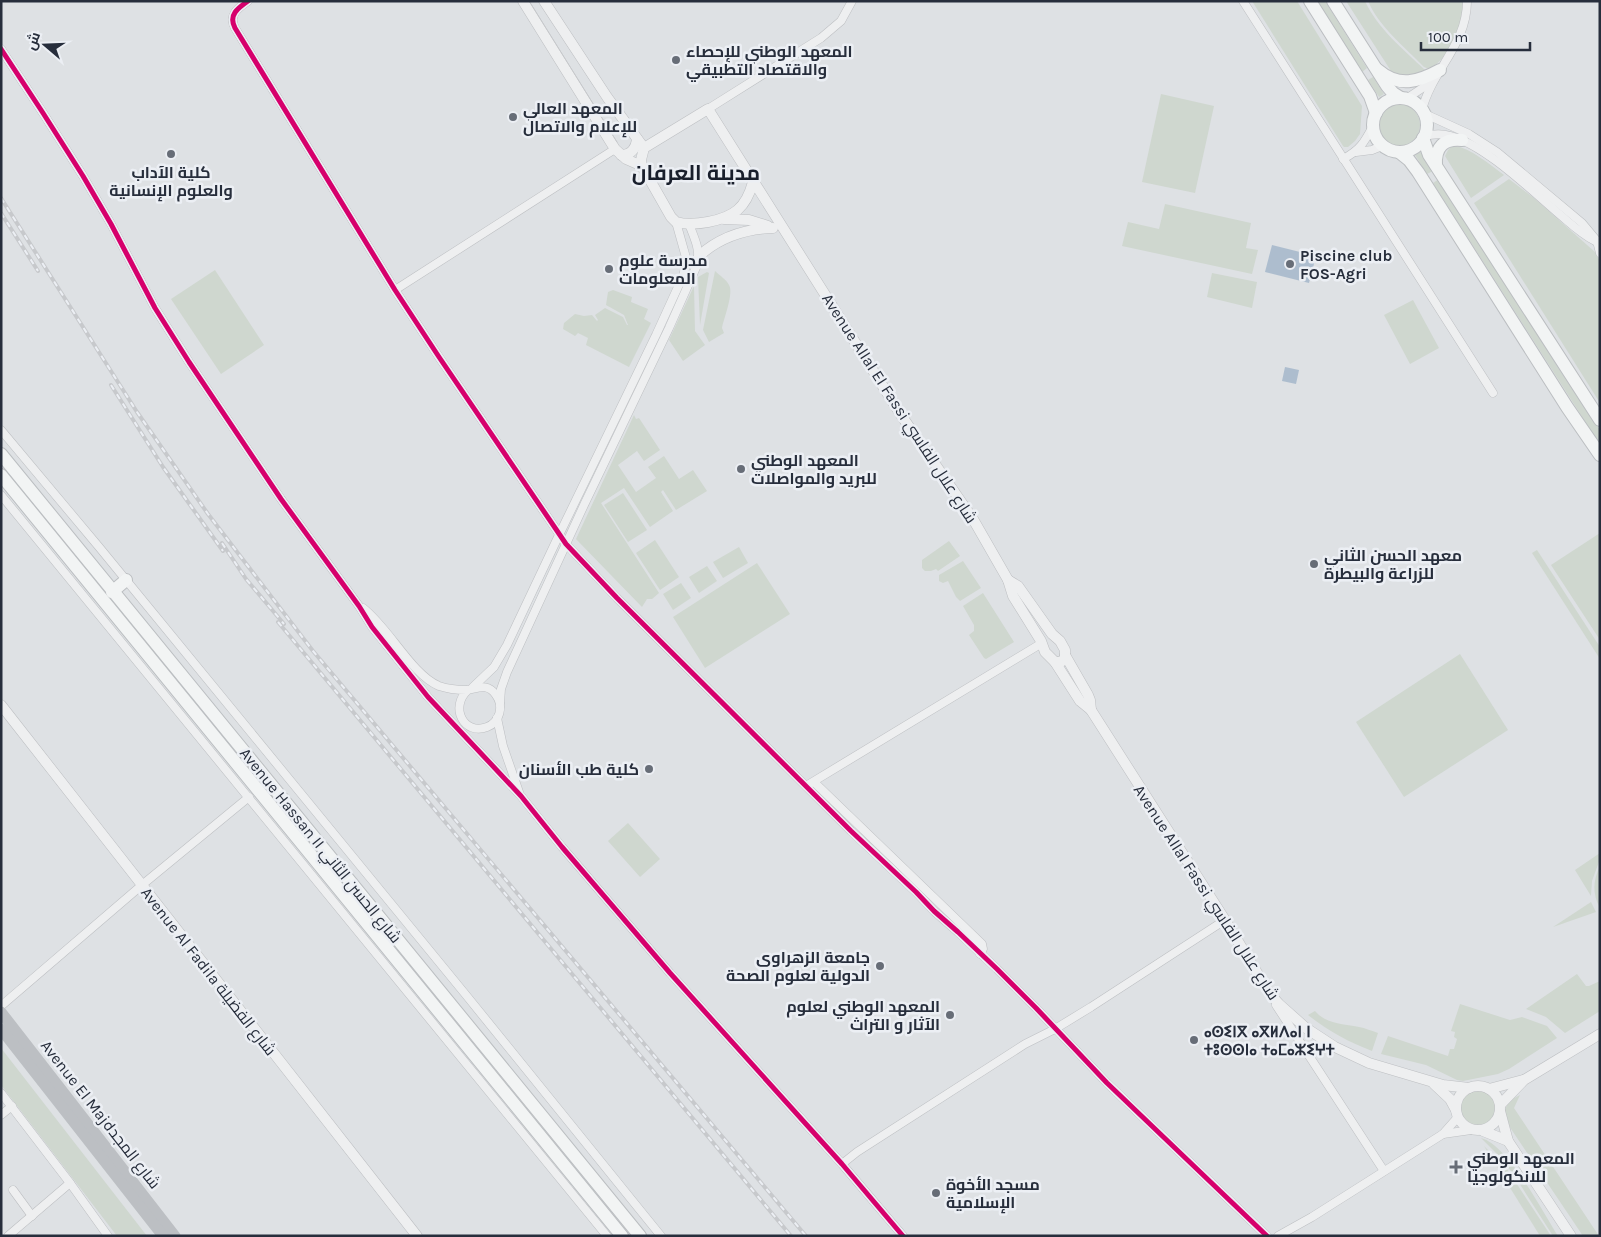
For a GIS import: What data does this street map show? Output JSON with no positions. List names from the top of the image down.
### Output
{
  "streets": {
    "main road": ["Avenue Hassan II شارع الحسن الثاني", "Avenue El Majdشارع المجد"],
    "street": ["Avenue Allal El Fassi شارع علال الفاسي", "Avenue Allal Fassi شارع علال الفاسي", "Avenue Al Fadila شارع الفضيلة"]
  },
  "districts": ["مدينة العرفان"],
  "places": {
    "other": [
      "المعهد الوطني للإحصاء والاقتصاد التطبيقي",
      "المعهد العالي للإعلام والاتصال",
      "كلية الآداب والعلوم الإنسانية",
      "Piscine club FOS-Agri",
      "مدرسة علوم المعلومات",
      "المعهد الوطني للبريد والمواصلات",
      "معهد الحسن الثاني للزراعة والبيطرة",
      "كلية طب الأسنان",
      "جامعة الزهراوي الدولية لعلوم الصحة",
      "المعهد الوطني لعلوم الآثار و التراث",
      "ⴰⵙⵉⵏⴳ ⴰⴳⵍⴷⴰⵏ ⵏ ⵜⵓⵙⵙⵏⴰ ⵜⴰⵎⴰⵣⵉⵖⵜ",
      "مسجد الأخوة الإسلامية"
    ],
    "health": ["المعهد الوطني للانكولوجيا"]
  },
  "scale_bar": "100 m",
  "north": "left"
}
